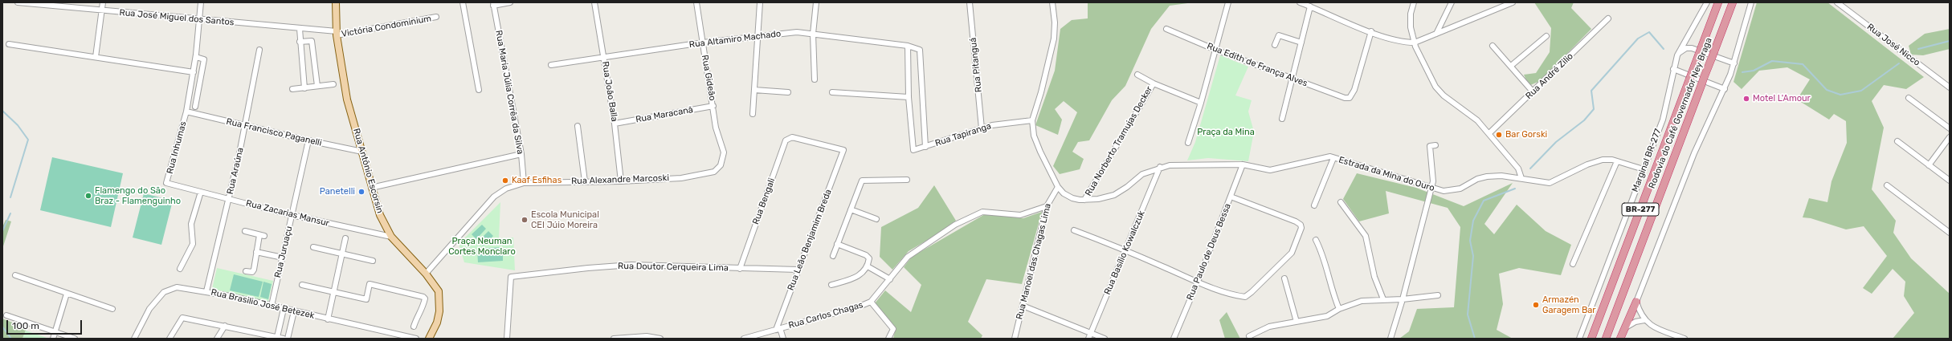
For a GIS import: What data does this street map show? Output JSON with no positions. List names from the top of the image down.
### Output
{
  "streets": {
    "highway": ["Rodovia do Café Governador Ney Braga", "BR-277"],
    "main road": ["Rua Antônio Escorsin"],
    "street": [
      "Rua José Miguel dos Santos",
      "Victória Condominium",
      "Rua Altamiro Machado",
      "Rua José Nicco",
      "Rua Pitanguá",
      "Rua Edith de França Alves",
      "Rua André Zilio",
      "Rua Gideão",
      "Rua João Balla",
      "Rua Maria Júlia Corrêa da Silva",
      "Rua Maracanã",
      "Rua Francisco Paganelli",
      "Rua Tapiranga",
      "Rua Norberto Tramujas Decker",
      "Rua Inhumas",
      "Marginal BR-277",
      "Rua Araúna",
      "Estrada da Mina do Ouro",
      "Rua Alexandre Marcoski",
      "Rua Bengali",
      "Rua Zacarias Mansur",
      "Rua Leão Benjamim Breda",
      "Rua Juruaçu",
      "Rua Paulo de Deus Bessa",
      "Rua Basílio Kowalczuk",
      "Rua Manoel das Chagas Lima",
      "Rua Doutor Cerqueira Lima",
      "Rua Brasilio José Betezek",
      "Rua Carlos Chagas"
    ]
  },
  "crossings": [
    ["Rua José Miguel dos Santos", "Victória Condominium"],
    ["Rua José Miguel dos Santos", "Rua Inhumas"],
    ["Rua José Miguel dos Santos", "Rua Antônio Escorsin"],
    ["Victória Condominium", "Rua Antônio Escorsin"],
    ["Rua Altamiro Machado", "Rua Gideão"],
    ["Rua Altamiro Machado", "Rua João Balla"],
    ["Rua Altamiro Machado", "Rua Tapiranga"],
    ["Rua Pitanguá", "Rua Tapiranga"],
    ["Rua Gideão", "Rua Maracanã"],
    ["Rua Gideão", "Rua Alexandre Marcoski"],
    ["Rua João Balla", "Rua Maracanã"],
    ["Rua João Balla", "Rua Alexandre Marcoski"],
    ["Rua Maria Júlia Corrêa da Silva", "Rua Alexandre Marcoski"],
    ["Rua Francisco Paganelli", "Rua Inhumas"],
    ["Rua Francisco Paganelli", "Rua Araúna"],
    ["Rua Francisco Paganelli", "Rua Antônio Escorsin"],
    ["Rua Francisco Paganelli", "Rua Juruaçu"],
    ["Rua Tapiranga", "Estrada da Mina do Ouro"],
    ["Rua Norberto Tramujas Decker", "Estrada da Mina do Ouro"],
    ["Rua Inhumas", "Rua Zacarias Mansur"],
    ["Marginal BR-277", "Estrada da Mina do Ouro"],
    ["Rua Araúna", "Rua Zacarias Mansur"],
    ["Rua Araúna", "Rua Brasilio José Betezek"],
    ["Rua Antônio Escorsin", "Rua Alexandre Marcoski"],
    ["Rua Antônio Escorsin", "Rua Zacarias Mansur"],
    ["Estrada da Mina do Ouro", "Rua Paulo de Deus Bessa"],
    ["Estrada da Mina do Ouro", "Rua Basílio Kowalczuk"],
    ["Estrada da Mina do Ouro", "Rua Manoel das Chagas Lima"],
    ["Rua Bengali", "Rua Leão Benjamim Breda"],
    ["Rua Bengali", "Rua Doutor Cerqueira Lima"],
    ["Rua Zacarias Mansur", "Rua Juruaçu"],
    ["Rua Leão Benjamim Breda", "Rua Doutor Cerqueira Lima"],
    ["Rua Leão Benjamim Breda", "Rua Carlos Chagas"],
    ["Rua Juruaçu", "Rua Brasilio José Betezek"],
    ["Rua Manoel das Chagas Lima", "Rua Carlos Chagas"]
  ],
  "parks": ["Praça da Mina", "Praça Neuman Cortes Monclaro"],
  "places": [
    "Motel L'Amour",
    "Bar Gorski",
    "Kaaf Esfihas",
    "Panetelli",
    "Flamengo do São Braz - Flamenguinho",
    "Escola Municipal CEI Júio Moreira",
    "Armazén Garagem Bar"
  ],
  "scale_bar": "100 m"
}
